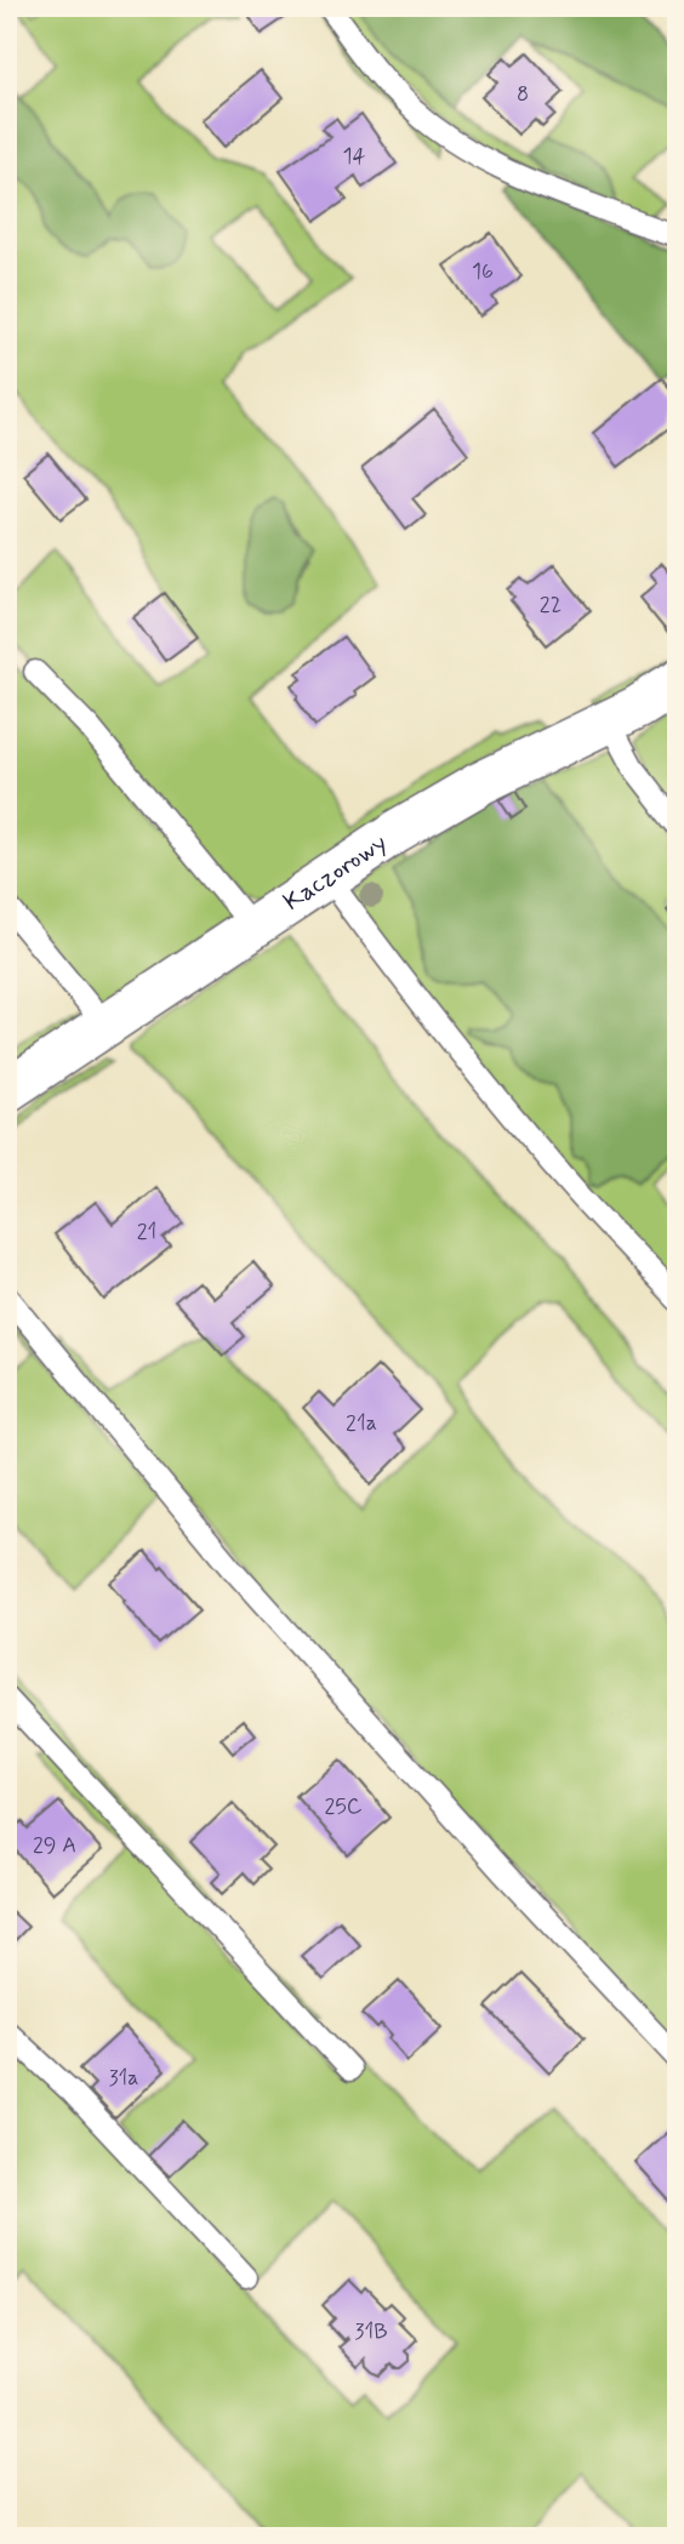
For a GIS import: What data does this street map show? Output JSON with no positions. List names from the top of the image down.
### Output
{
  "streets": {
    "street": ["Kaczorowy"]
  },
  "house_numbers": [
    "8",
    "14",
    "16",
    "22",
    "21",
    "21a",
    "25C",
    "29 A",
    "31a",
    "31B"
  ]
}
